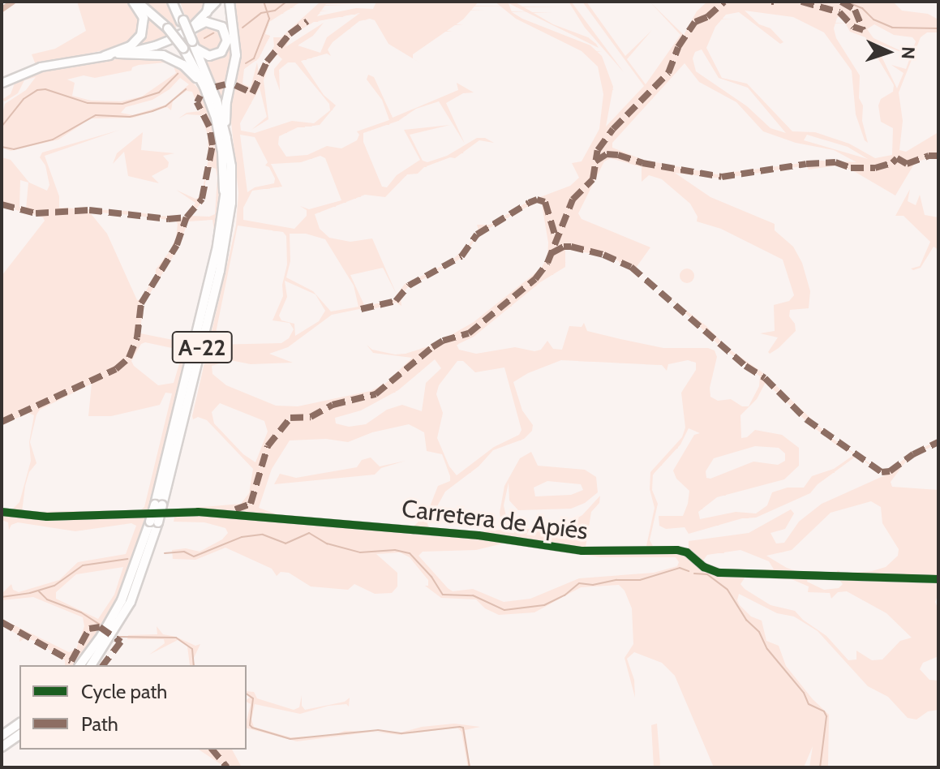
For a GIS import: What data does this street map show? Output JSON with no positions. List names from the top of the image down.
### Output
{
  "streets": {
    "highway": ["A-22"],
    "street": ["Carretera de Apiés"]
  },
  "legend": ["Cycle path", "Path"],
  "north": "right"
}
